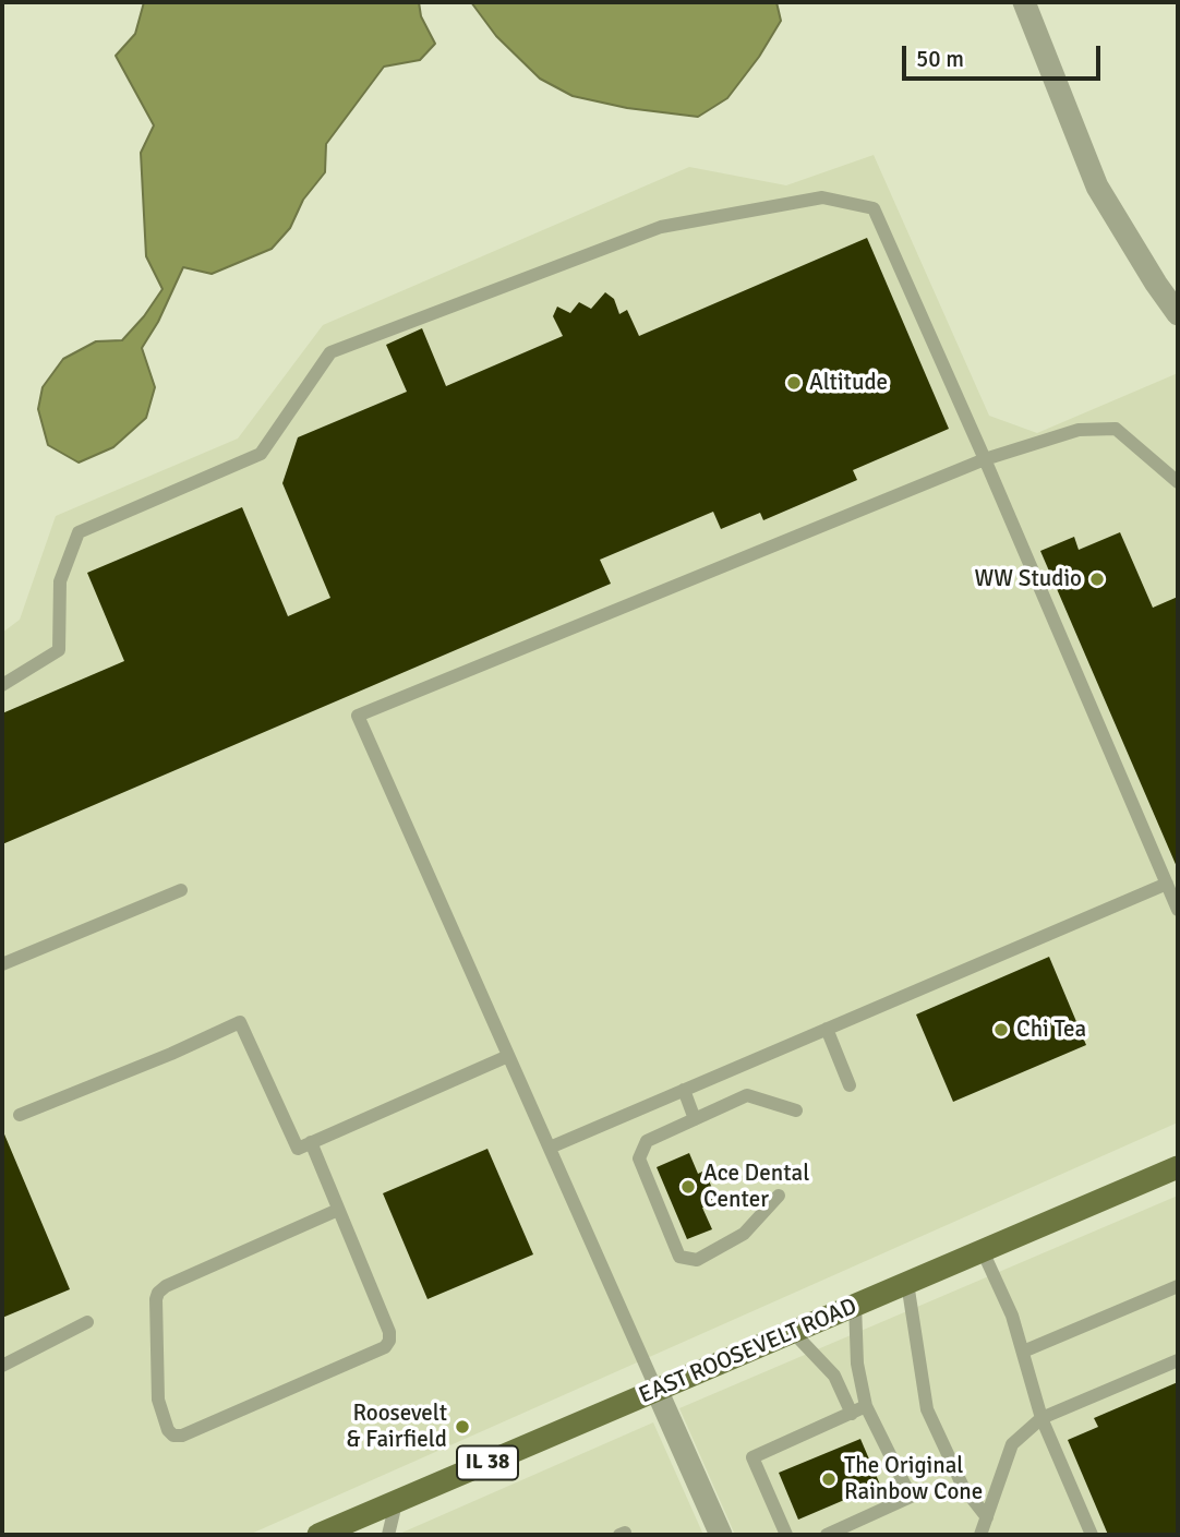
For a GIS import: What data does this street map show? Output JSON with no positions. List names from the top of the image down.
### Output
{
  "streets": {
    "main road": ["EAST ROOSEVELT ROAD", "IL 38"]
  },
  "places": [
    "Altitude",
    "WW Studio",
    "Chi Tea",
    "Ace Dental Center",
    "Roosevelt & Fairfield",
    "The Original Rainbow Cone"
  ],
  "scale_bar": "50 m"
}
